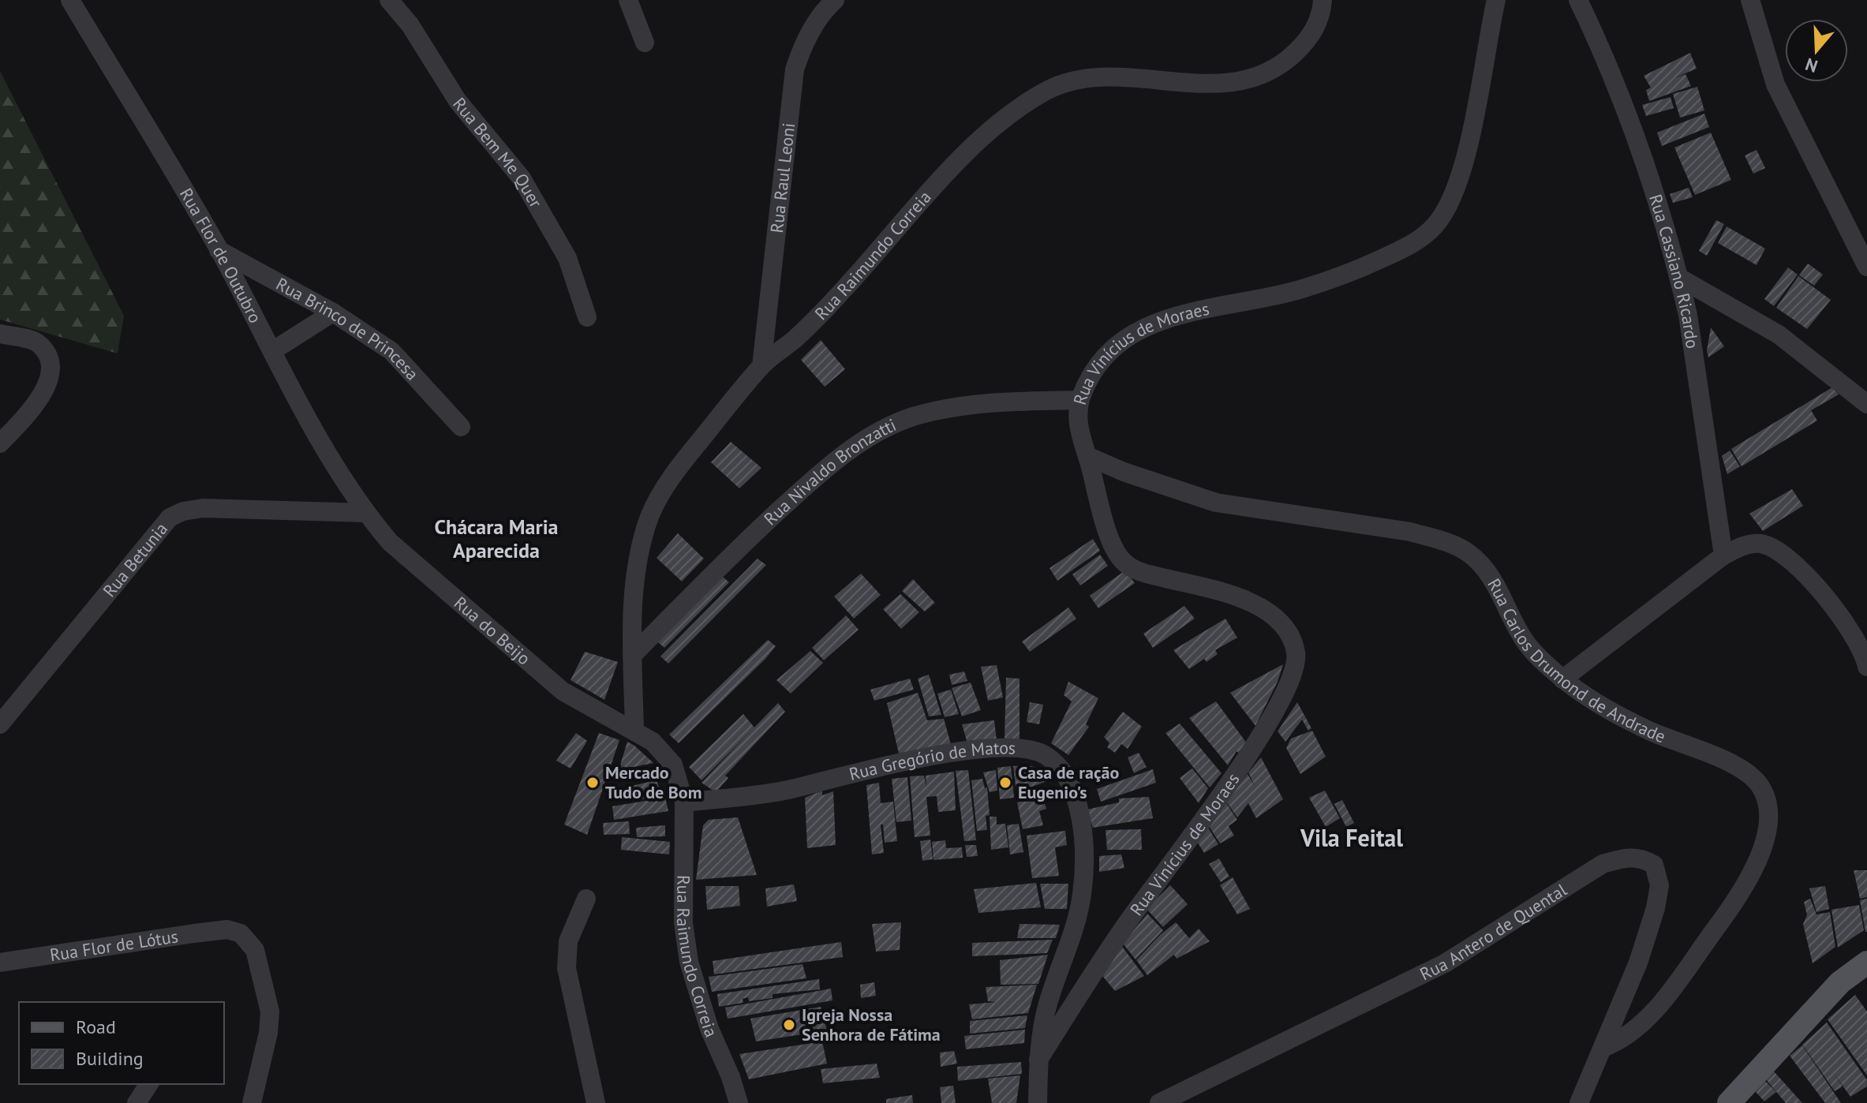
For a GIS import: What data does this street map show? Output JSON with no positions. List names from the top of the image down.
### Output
{
  "streets": {
    "street": [
      "Rua Bem Me Quer",
      "Rua Raul Leoni",
      "Rua Raimundo Correia",
      "Rua Flor de Outubro",
      "Rua Cassiano Ricardo",
      "Rua Brinco de Princesa",
      "Rua Vinícius de Moraes",
      "Rua Nivaldo Bronzatti",
      "Rua Betunia",
      "Rua do Beijo",
      "Rua Carlos Drumond de Andrade",
      "Rua Gregório de Matos",
      "Rua Antero de Quental",
      "Rua Flor de Lótus"
    ]
  },
  "crossings": [
    ["Rua Raul Leoni", "Rua Raimundo Correia"],
    ["Rua Raimundo Correia", "Rua Nivaldo Bronzatti"],
    ["Rua Raimundo Correia", "Rua do Beijo"],
    ["Rua Raimundo Correia", "Rua Gregório de Matos"],
    ["Rua Flor de Outubro", "Rua Brinco de Princesa"],
    ["Rua Flor de Outubro", "Rua Betunia"],
    ["Rua Flor de Outubro", "Rua do Beijo"],
    ["Rua Vinícius de Moraes", "Rua Nivaldo Bronzatti"],
    ["Rua Vinícius de Moraes", "Rua Carlos Drumond de Andrade"],
    ["Rua Vinícius de Moraes", "Rua Gregório de Matos"],
    ["Rua Betunia", "Rua do Beijo"],
    ["Rua do Beijo", "Rua Gregório de Matos"],
    ["Rua Carlos Drumond de Andrade", "Rua Antero de Quental"]
  ],
  "districts": ["Chácara Maria Aparecida", "Vila Feital"],
  "places": ["Mercado Tudo de Bom", "Casa de ração Eugenio's", "Igreja Nossa Senhora de Fátima"],
  "legend": ["Road", "Building"],
  "north": "bottom"
}
